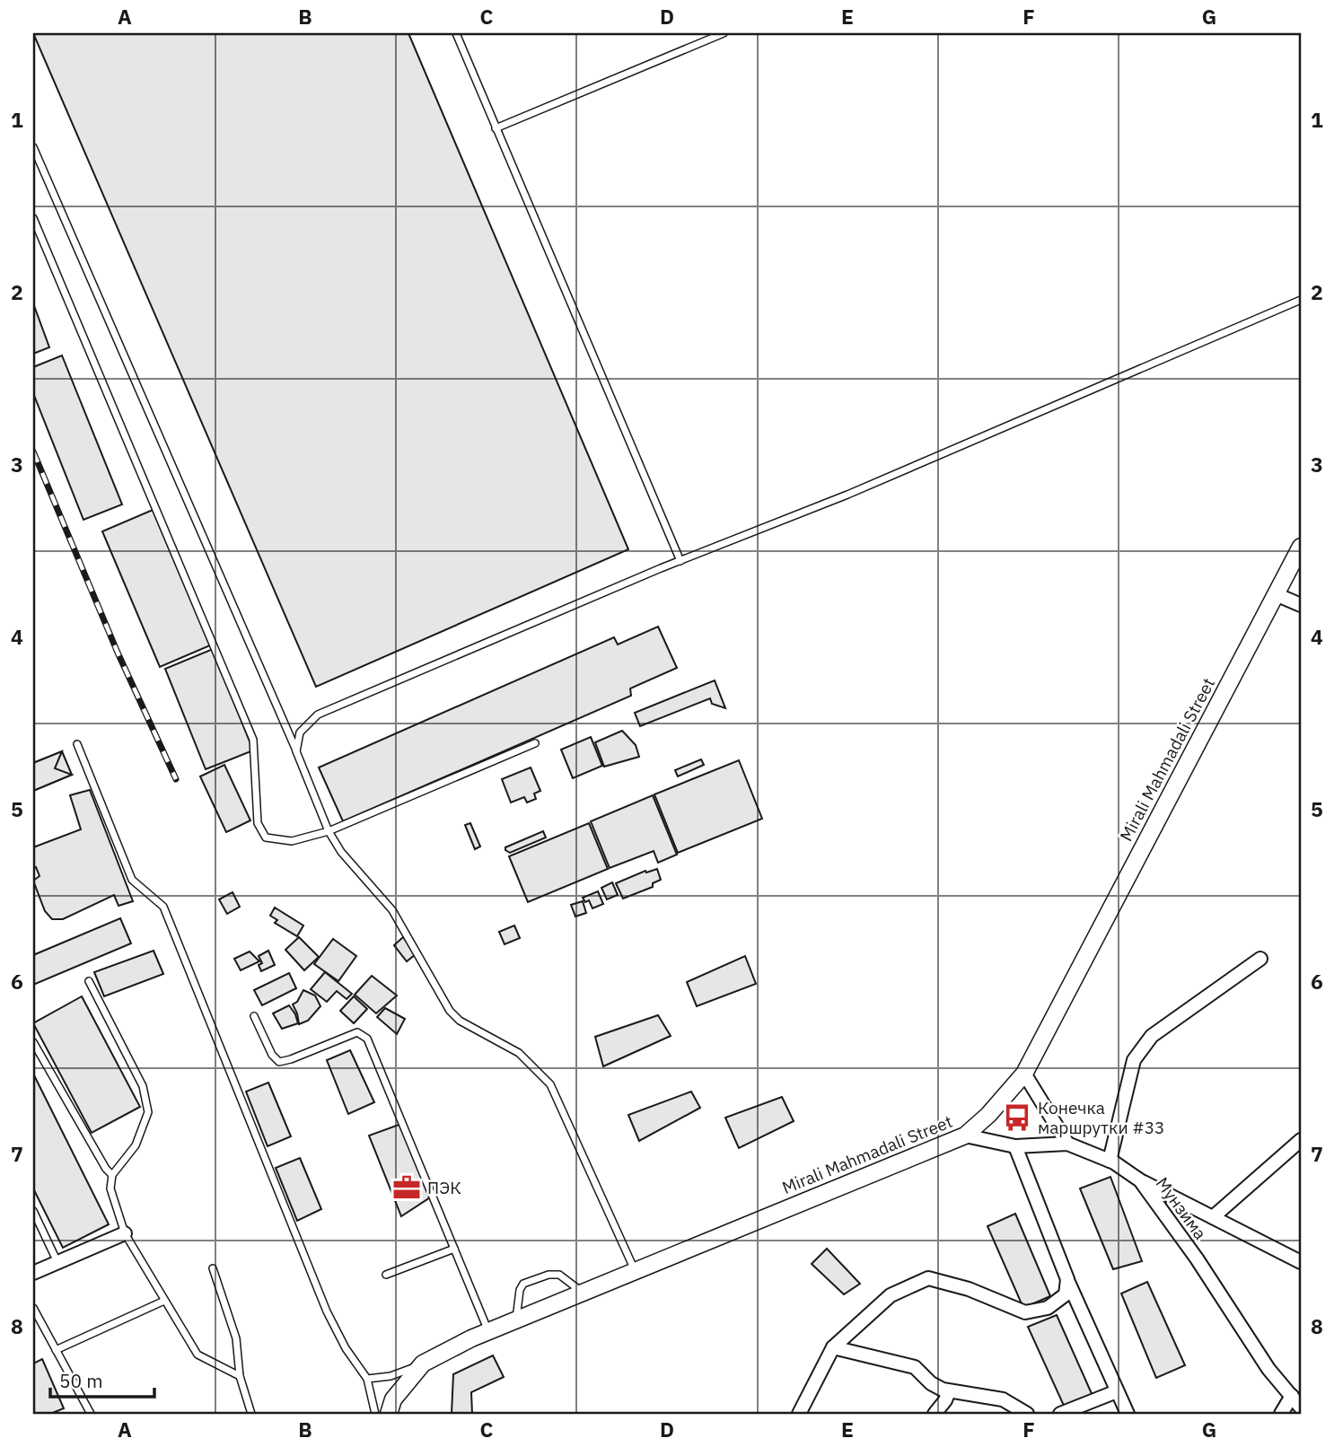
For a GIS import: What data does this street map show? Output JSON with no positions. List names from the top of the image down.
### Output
{
  "streets": {
    "street": ["Mirali Mahmadali Street", "Мунзима"]
  },
  "crossings": [
    ["Mirali Mahmadali Street", "Мунзима"]
  ],
  "places": {
    "bus stop": ["Конечка маршрутки #33"],
    "office": ["ПЭК"]
  },
  "scale_bar": "50 m",
  "grid": {
    "columns": [
      "A",
      "B",
      "C",
      "D",
      "E",
      "F",
      "G"
    ],
    "rows": [
      "1",
      "2",
      "3",
      "4",
      "5",
      "6",
      "7",
      "8"
    ]
  }
}
